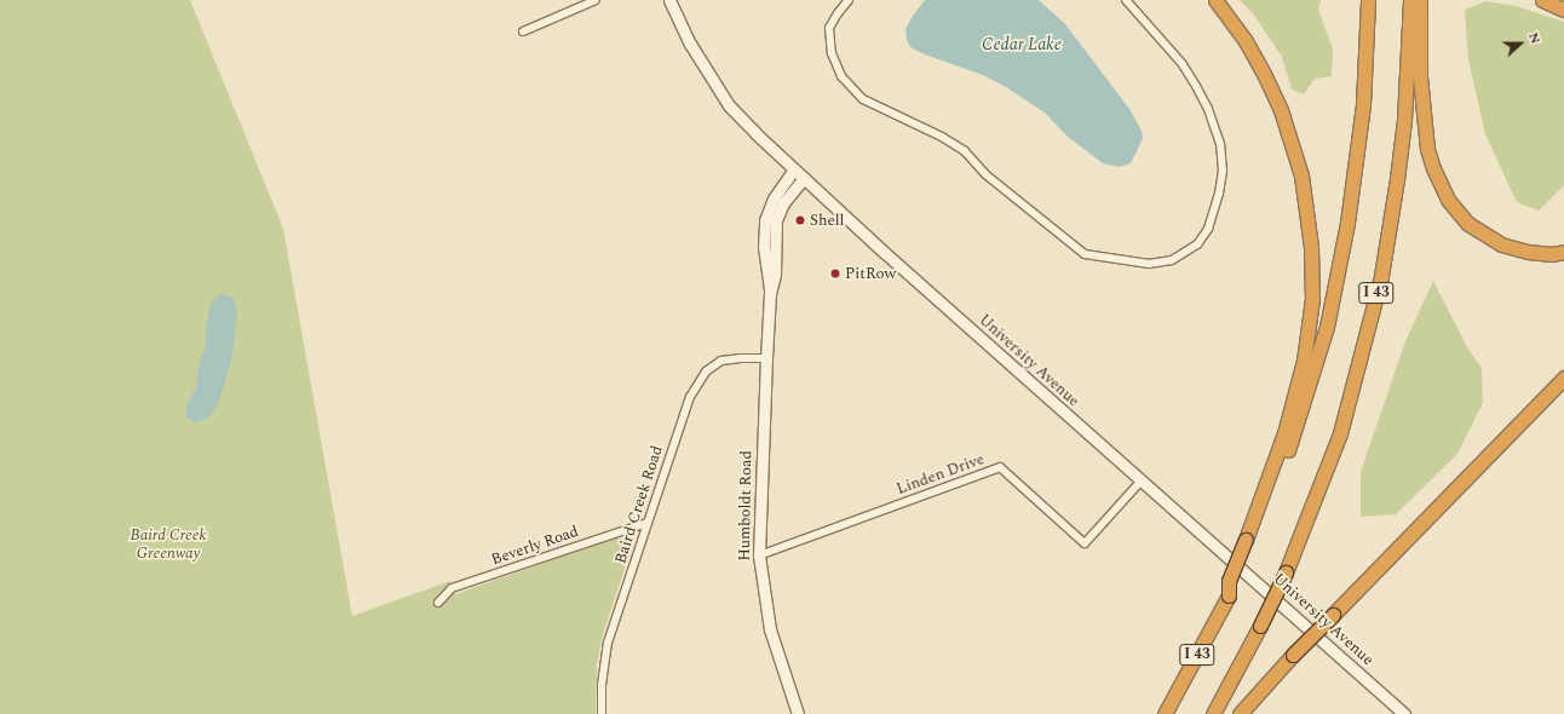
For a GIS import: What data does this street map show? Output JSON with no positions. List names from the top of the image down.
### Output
{
  "streets": {
    "highway": ["I 43"],
    "main road": ["University Avenue", "Humboldt Road"],
    "street": ["Linden Drive", "Baird Creek Road", "Beverly Road"]
  },
  "crossings": [
    ["University Avenue", "Linden Drive"],
    ["University Avenue", "Humboldt Road"],
    ["Linden Drive", "Humboldt Road"],
    ["Baird Creek Road", "Humboldt Road"],
    ["Baird Creek Road", "Beverly Road"]
  ],
  "water": ["Cedar Lake"],
  "parks": ["Baird Creek Greenway"],
  "places": ["Shell", "PitRow"],
  "north": "right"
}
